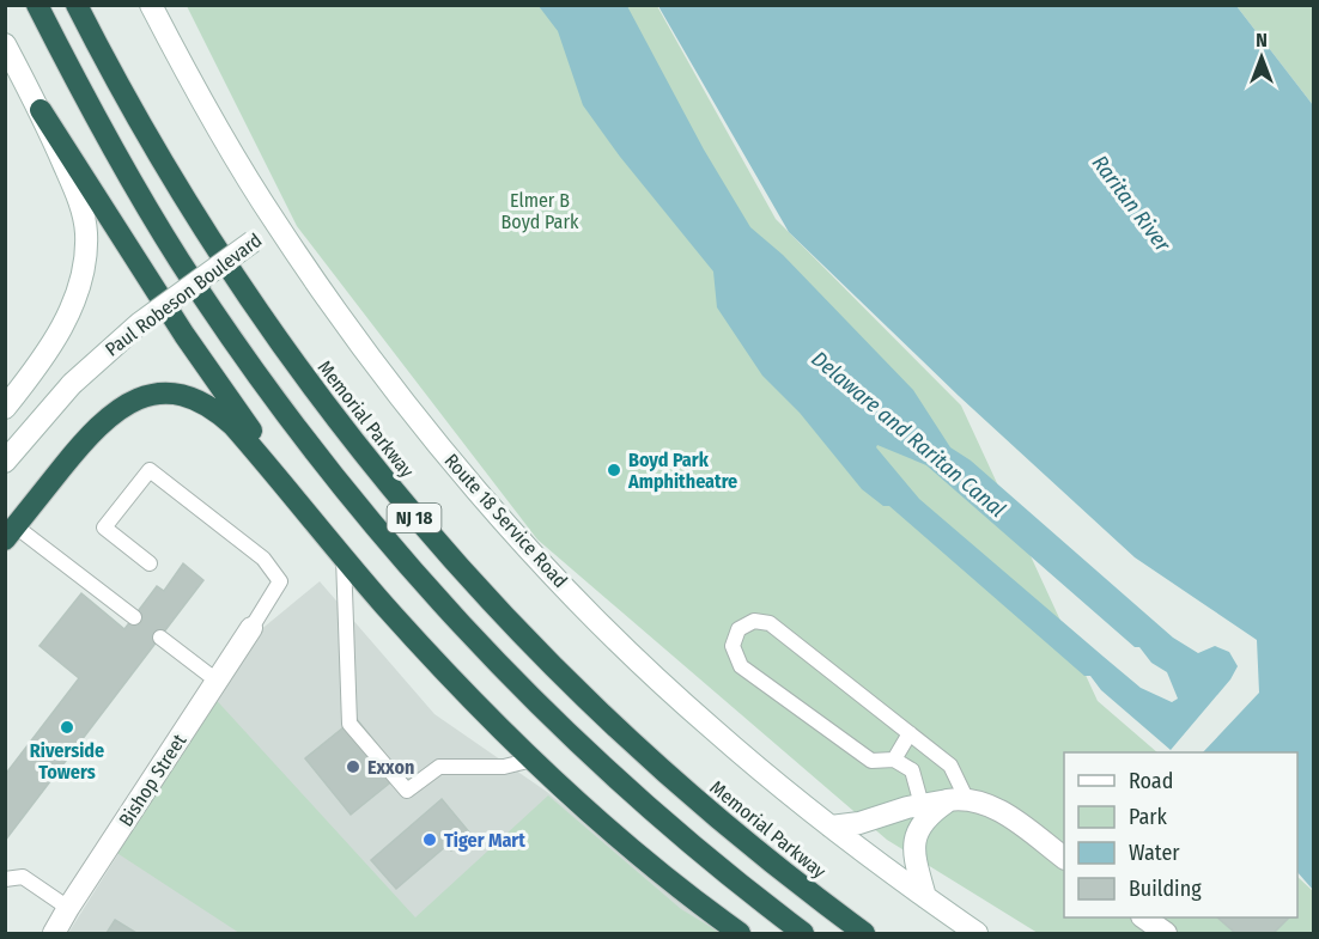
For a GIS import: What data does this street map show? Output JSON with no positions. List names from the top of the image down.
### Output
{
  "streets": {
    "highway": ["Memorial Parkway", "NJ 18"],
    "main road": ["Paul Robeson Boulevard", "Route 18 Service Road", "Bishop Street"]
  },
  "crossings": [
    ["Paul Robeson Boulevard", "Route 18 Service Road"]
  ],
  "water": ["Raritan River", "Delaware and Raritan Canal"],
  "parks": ["Elmer B Boyd Park"],
  "places": [
    "Boyd Park Amphitheatre",
    "Riverside Towers",
    "Exxon",
    "Tiger Mart"
  ],
  "legend": [
    "Road",
    "Park",
    "Water",
    "Building"
  ],
  "north": "top"
}
